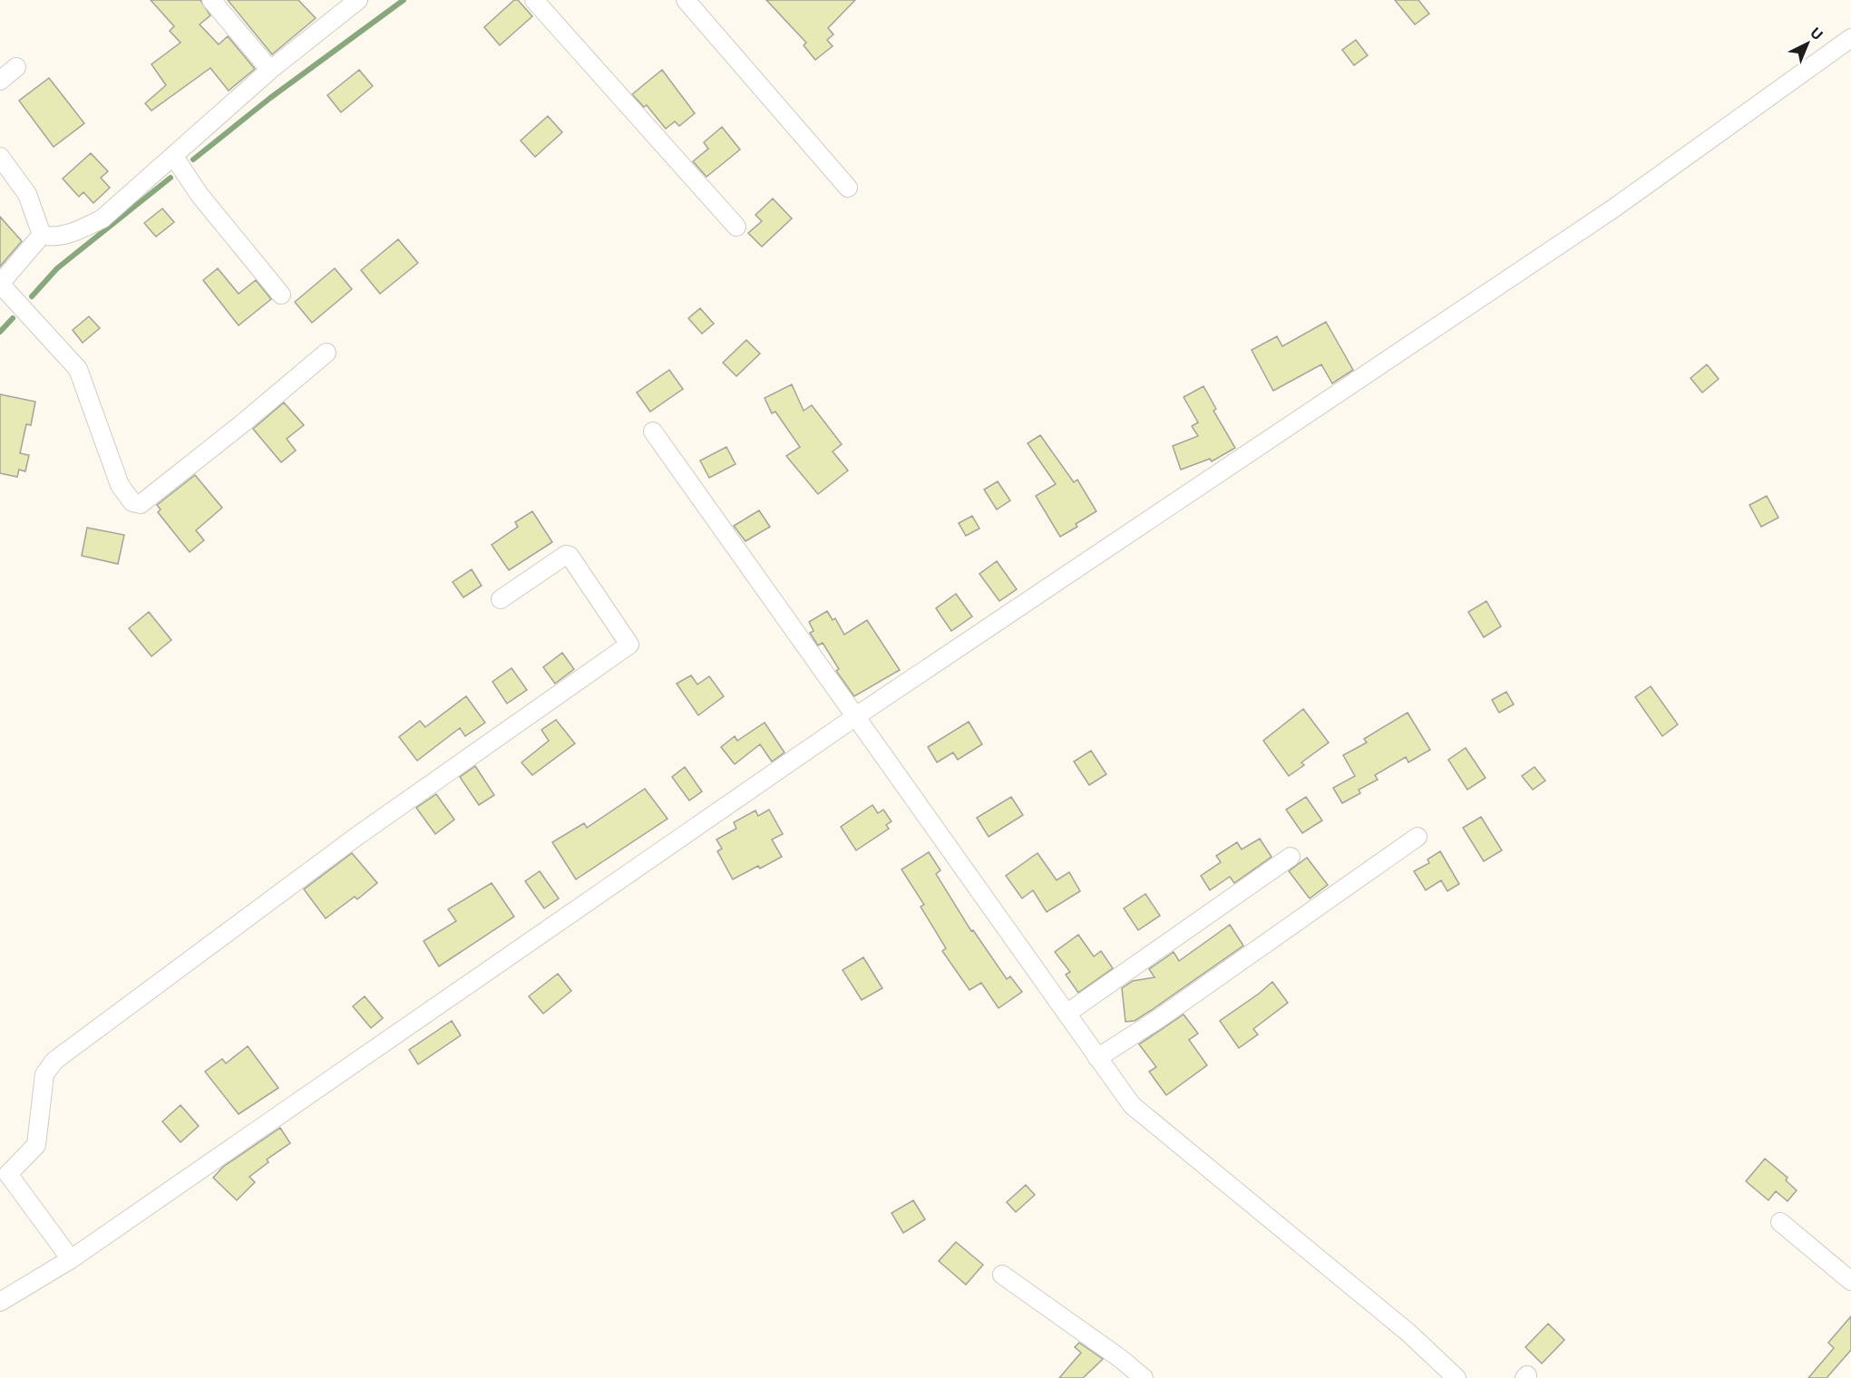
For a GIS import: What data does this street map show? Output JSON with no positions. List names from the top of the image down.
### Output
{
  "north": "top right"
}
